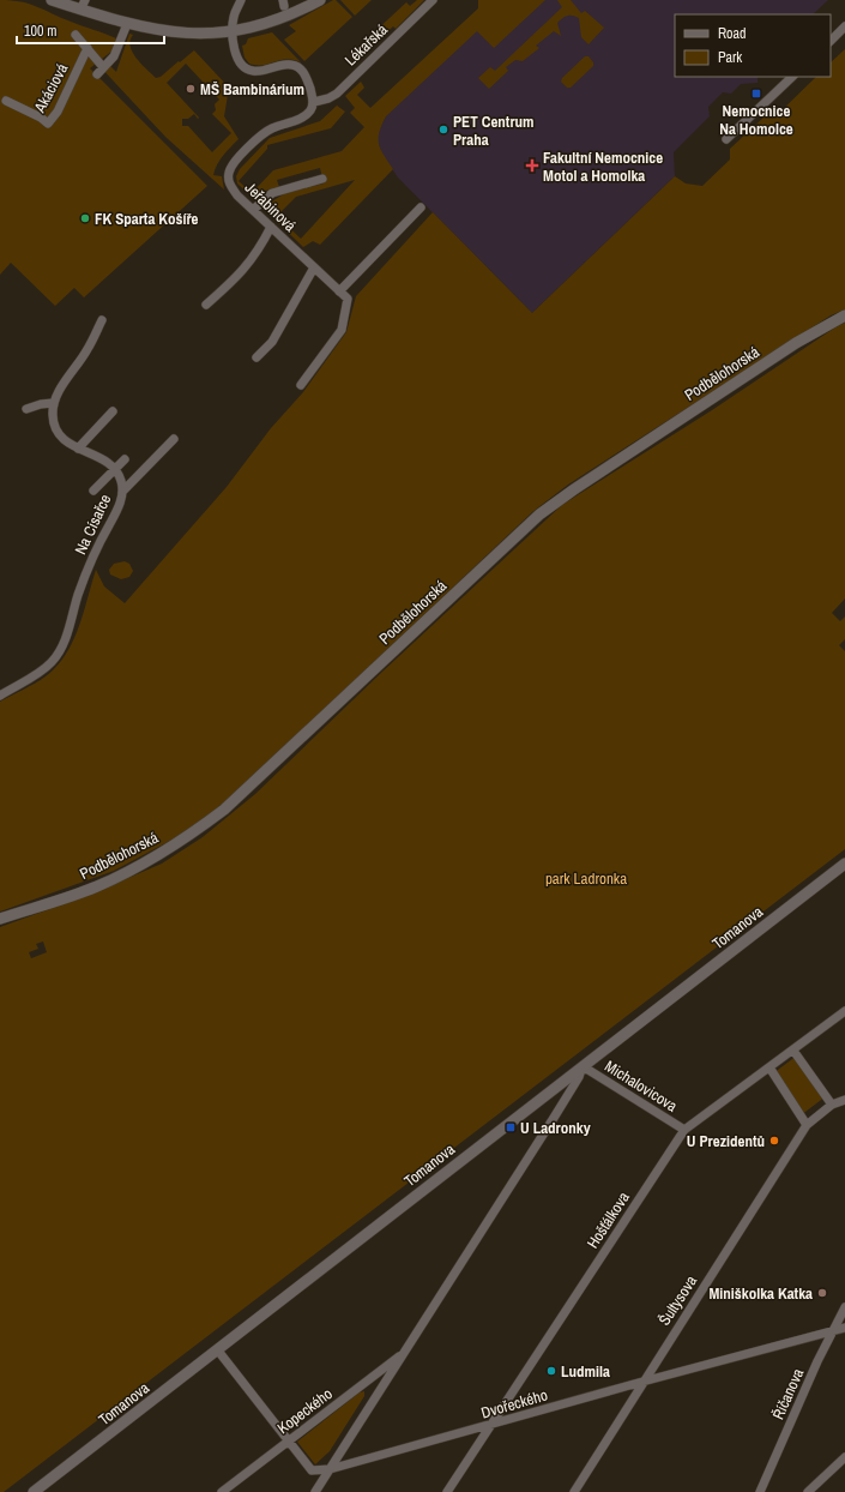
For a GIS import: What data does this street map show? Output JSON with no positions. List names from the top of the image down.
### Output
{
  "streets": {
    "street": [
      "Lékařská",
      "Akáciová",
      "Jeřabinová",
      "Podbělohorská",
      "Na Císařce",
      "Tomanova",
      "Michalovicova",
      "Hošťálkova",
      "Šultysova",
      "Říčanova",
      "Dvořeckého",
      "Kopeckého"
    ]
  },
  "crossings": [
    ["Lékařská", "Jeřabinová"],
    ["Tomanova", "Michalovicova"],
    ["Michalovicova", "Hošťálkova"],
    ["Hošťálkova", "Dvořeckého"],
    ["Šultysova", "Dvořeckého"],
    ["Říčanova", "Dvořeckého"]
  ],
  "parks": ["park Ladronka"],
  "places": {
    "other": [
      "MŠ Bambinárium",
      "PET Centrum Praha",
      "FK Sparta Košíře",
      "U Prezidentů",
      "Miniškolka Katka",
      "Ludmila"
    ],
    "transit": ["Nemocnice Na Homolce", "U Ladronky"],
    "health": ["Fakultní Nemocnice Motol a Homolka"]
  },
  "legend": ["Road", "Park"],
  "scale_bar": "100 m"
}
